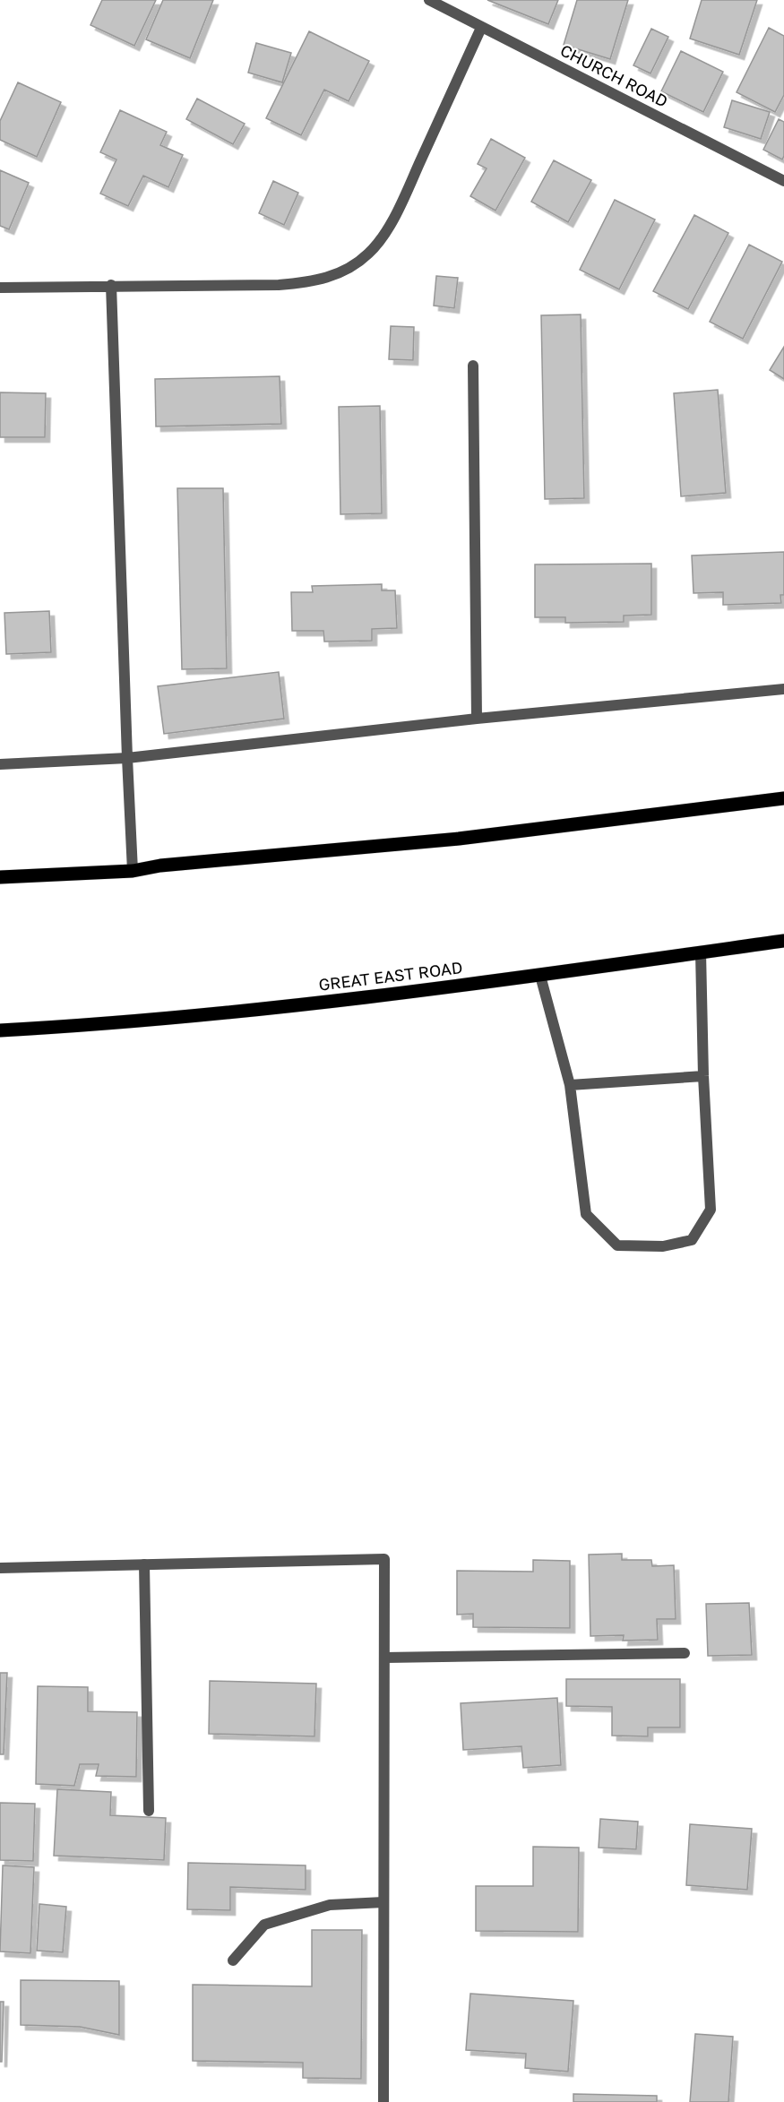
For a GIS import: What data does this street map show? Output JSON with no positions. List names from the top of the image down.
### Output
{
  "streets": {
    "main road": ["GREAT EAST ROAD"],
    "street": ["CHURCH ROAD"]
  }
}
